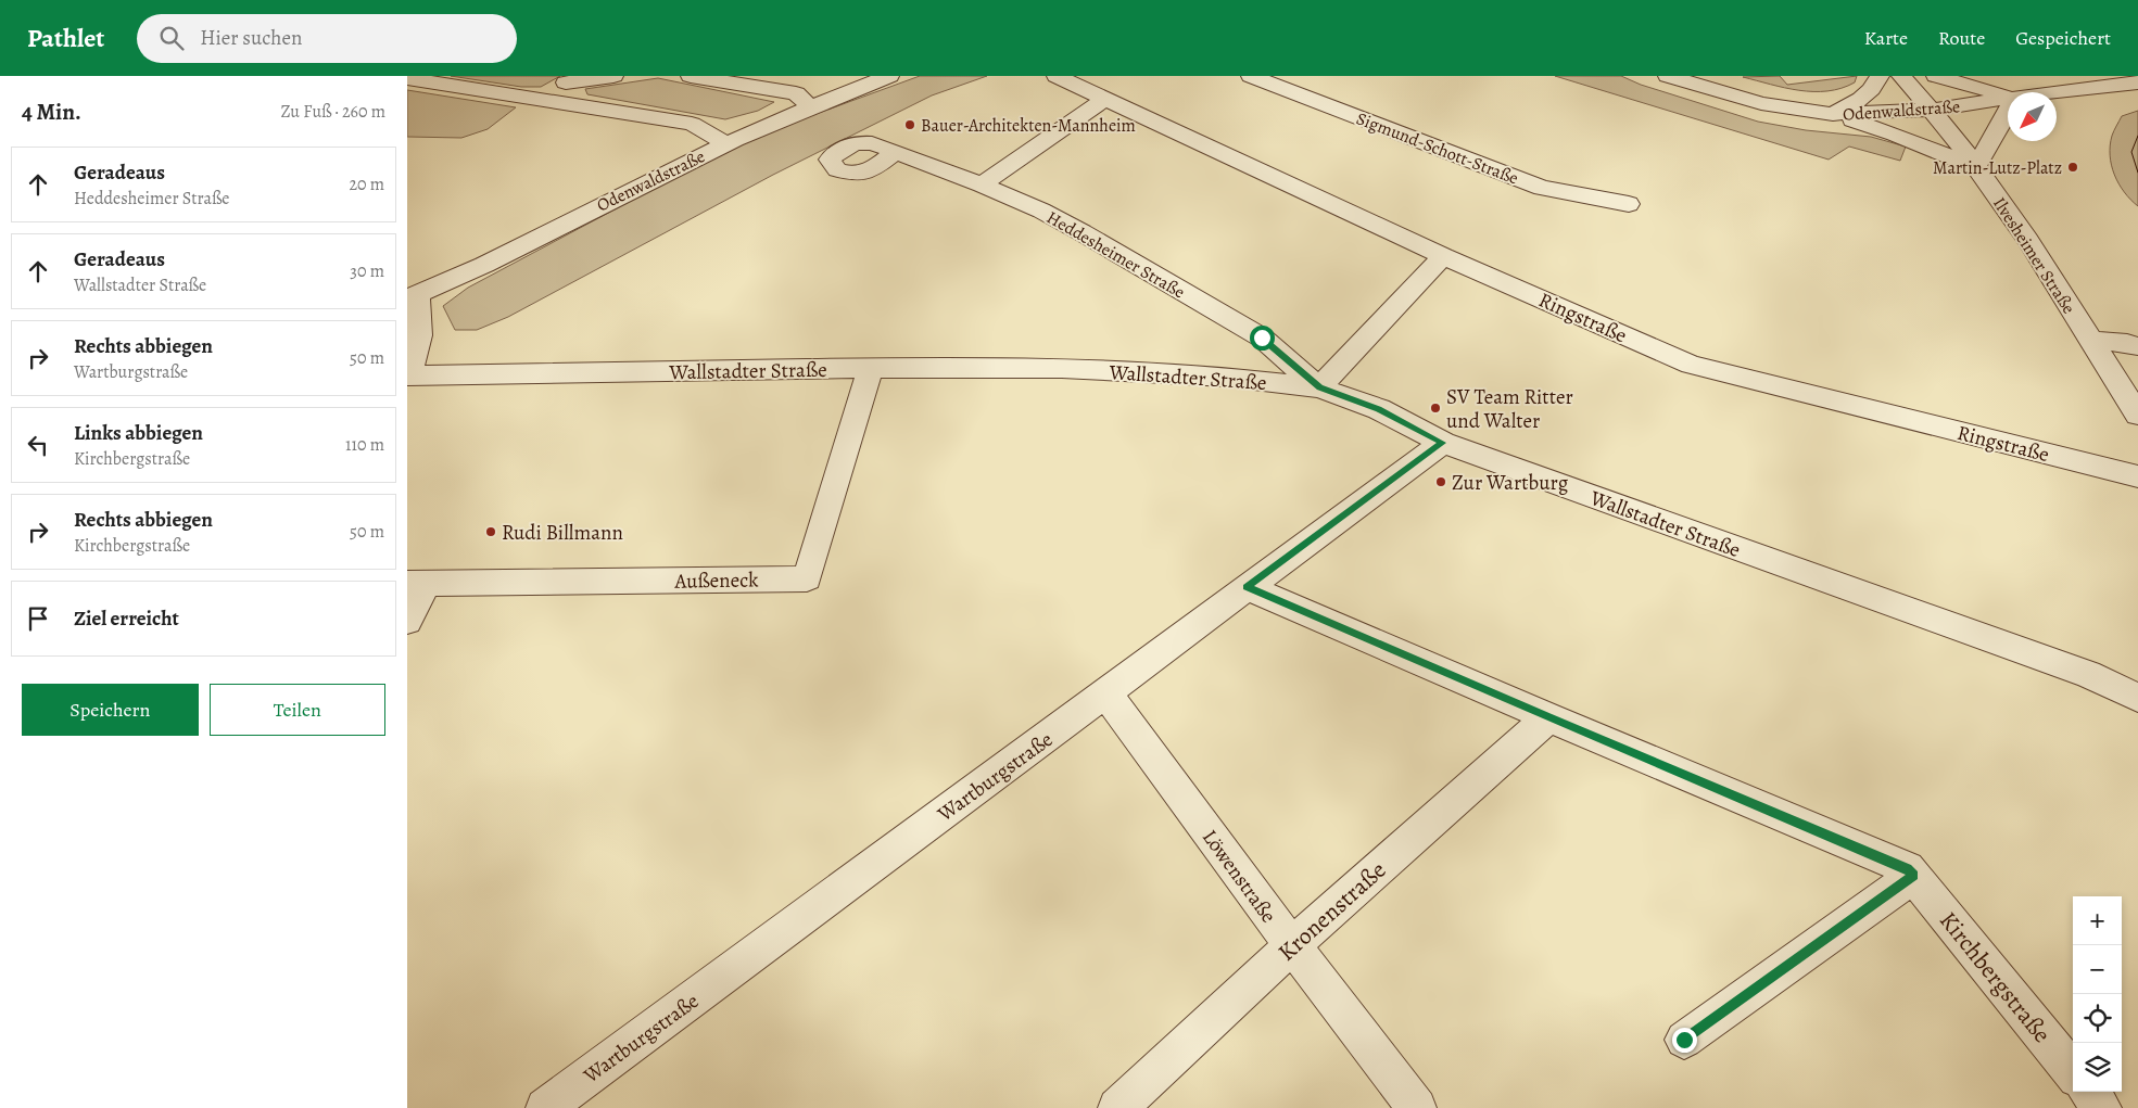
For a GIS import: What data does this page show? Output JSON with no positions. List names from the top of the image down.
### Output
{
  "streets": {
    "street": [
      "Odenwaldstraße",
      "Sigmund-Schott-Straße",
      "Heddesheimer Straße",
      "Ilvesheimer Straße",
      "Ringstraße",
      "Wallstadter Straße",
      "Außeneck",
      "Wartburgstraße",
      "Löwenstraße",
      "Kronenstraße",
      "Kirchbergstraße"
    ]
  },
  "crossings": [
    ["Odenwaldstraße", "Ilvesheimer Straße"],
    ["Odenwaldstraße", "Wallstadter Straße"],
    ["Heddesheimer Straße", "Wallstadter Straße"],
    ["Wallstadter Straße", "Außeneck"],
    ["Wallstadter Straße", "Wartburgstraße"],
    ["Wartburgstraße", "Löwenstraße"],
    ["Wartburgstraße", "Kirchbergstraße"],
    ["Löwenstraße", "Kronenstraße"],
    ["Kronenstraße", "Kirchbergstraße"]
  ],
  "places": [
    "Bauer-Architekten-Mannheim",
    "Martin-Lutz-Platz",
    "SV Team Ritter und Walter",
    "Zur Wartburg",
    "Rudi Billmann"
  ],
  "north": "bottom left",
  "page": {
    "header": "Pathlet",
    "search": "Hier suchen",
    "nav": ["Karte", "Route", "Gespeichert"],
    "heading": ["4 Min.", "Zu Fuß · 260 m"],
    "list": [
      ["Geradeaus", "Heddesheimer Straße", "20 m"],
      ["Geradeaus", "Wallstadter Straße", "30 m"],
      ["Rechts abbiegen", "Wartburgstraße", "50 m"],
      ["Links abbiegen", "Kirchbergstraße", "110 m"],
      ["Rechts abbiegen", "Kirchbergstraße", "50 m"],
      "Ziel erreicht"
    ],
    "buttons": ["Speichern", "Teilen"],
    "map_buttons": ["+", "−"]
  }
}
